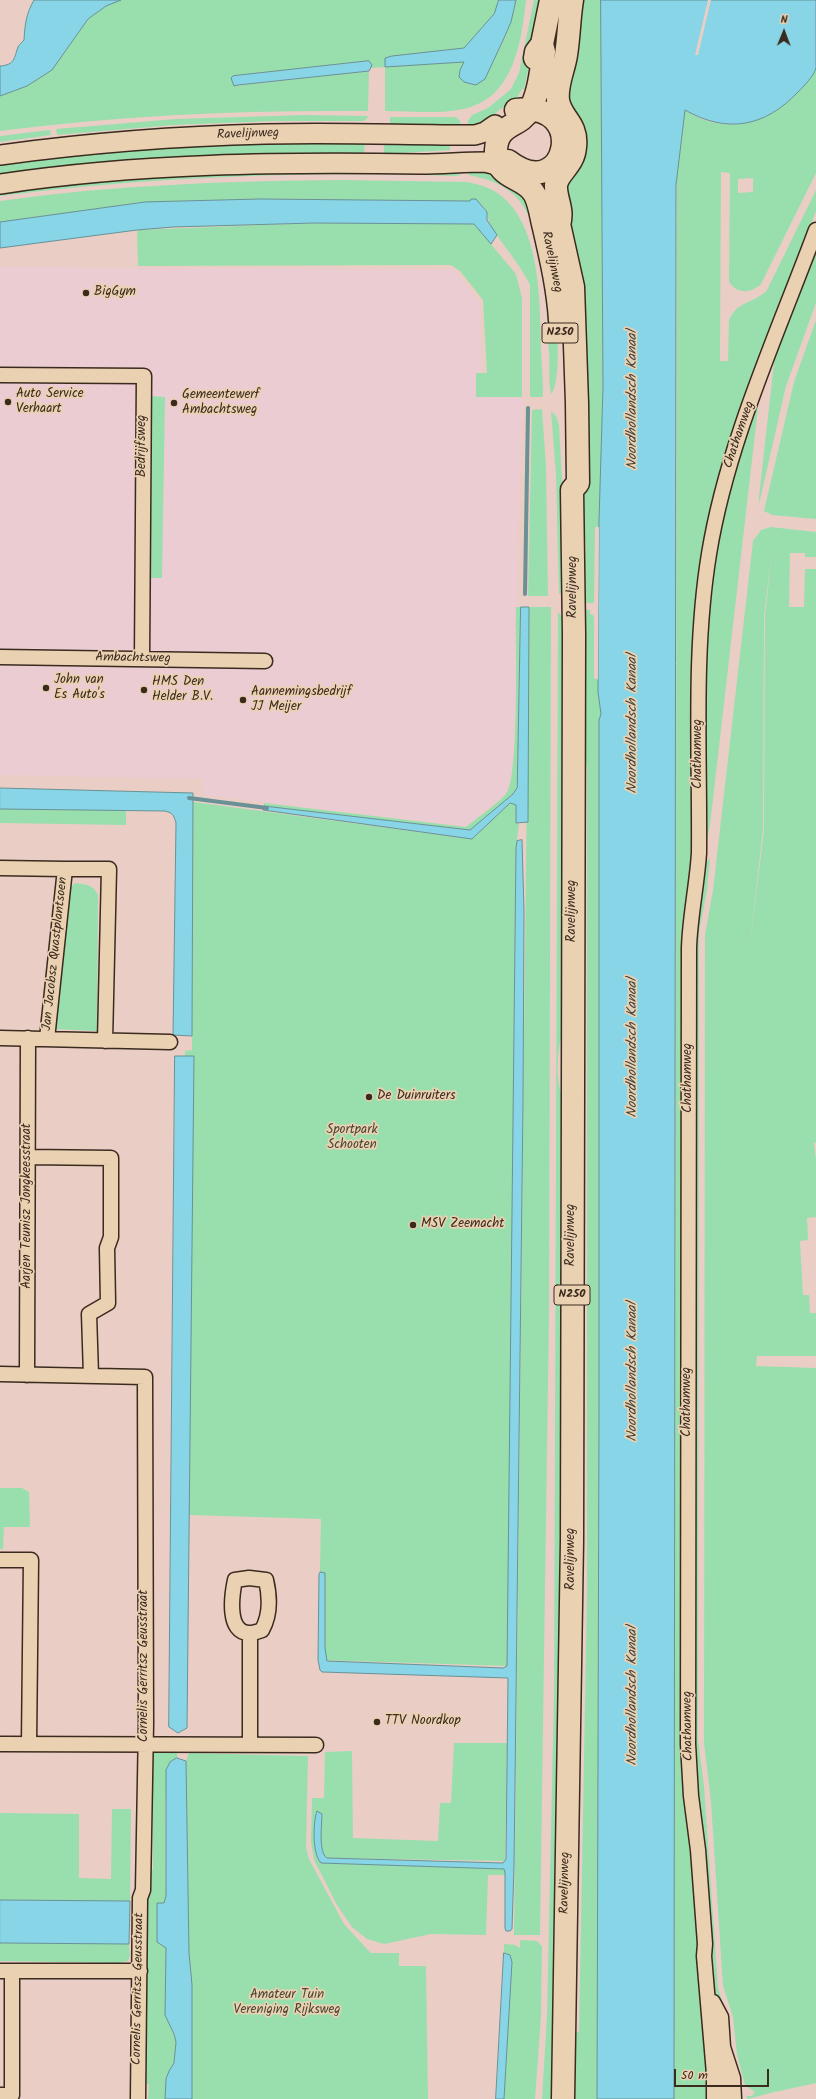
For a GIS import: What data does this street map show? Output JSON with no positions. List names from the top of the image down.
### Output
{
  "streets": {
    "main road": ["Ravelijnweg", "N250"],
    "street": [
      "Chathamweg",
      "Bedrijfsweg",
      "Ambachtsweg",
      "Jan Jacobsz Quastplantsoen",
      "Aarjen Teunisz Jongkeesstraat",
      "Cornelis Gerritsz Geusstraat"
    ]
  },
  "crossings": [
    ["Ravelijnweg", "N250"],
    ["Bedrijfsweg", "Ambachtsweg"],
    ["Aarjen Teunisz Jongkeesstraat", "Cornelis Gerritsz Geusstraat"]
  ],
  "water": ["Noordhollandsch Kanaal"],
  "parks": ["Sportpark Schooten", "Amateur Tuin Vereniging Rijksweg"],
  "places": [
    "BigGym",
    "Auto Service Verhaart",
    "Gemeentewerf Ambachtsweg",
    "John van Es Auto's",
    "HMS Den Helder B.V.",
    "Aannemingsbedrijf JJ Meijer",
    "De Duinruiters",
    "MSV Zeemacht",
    "TTV Noordkop"
  ],
  "scale_bar": "50 m",
  "north": "top"
}
